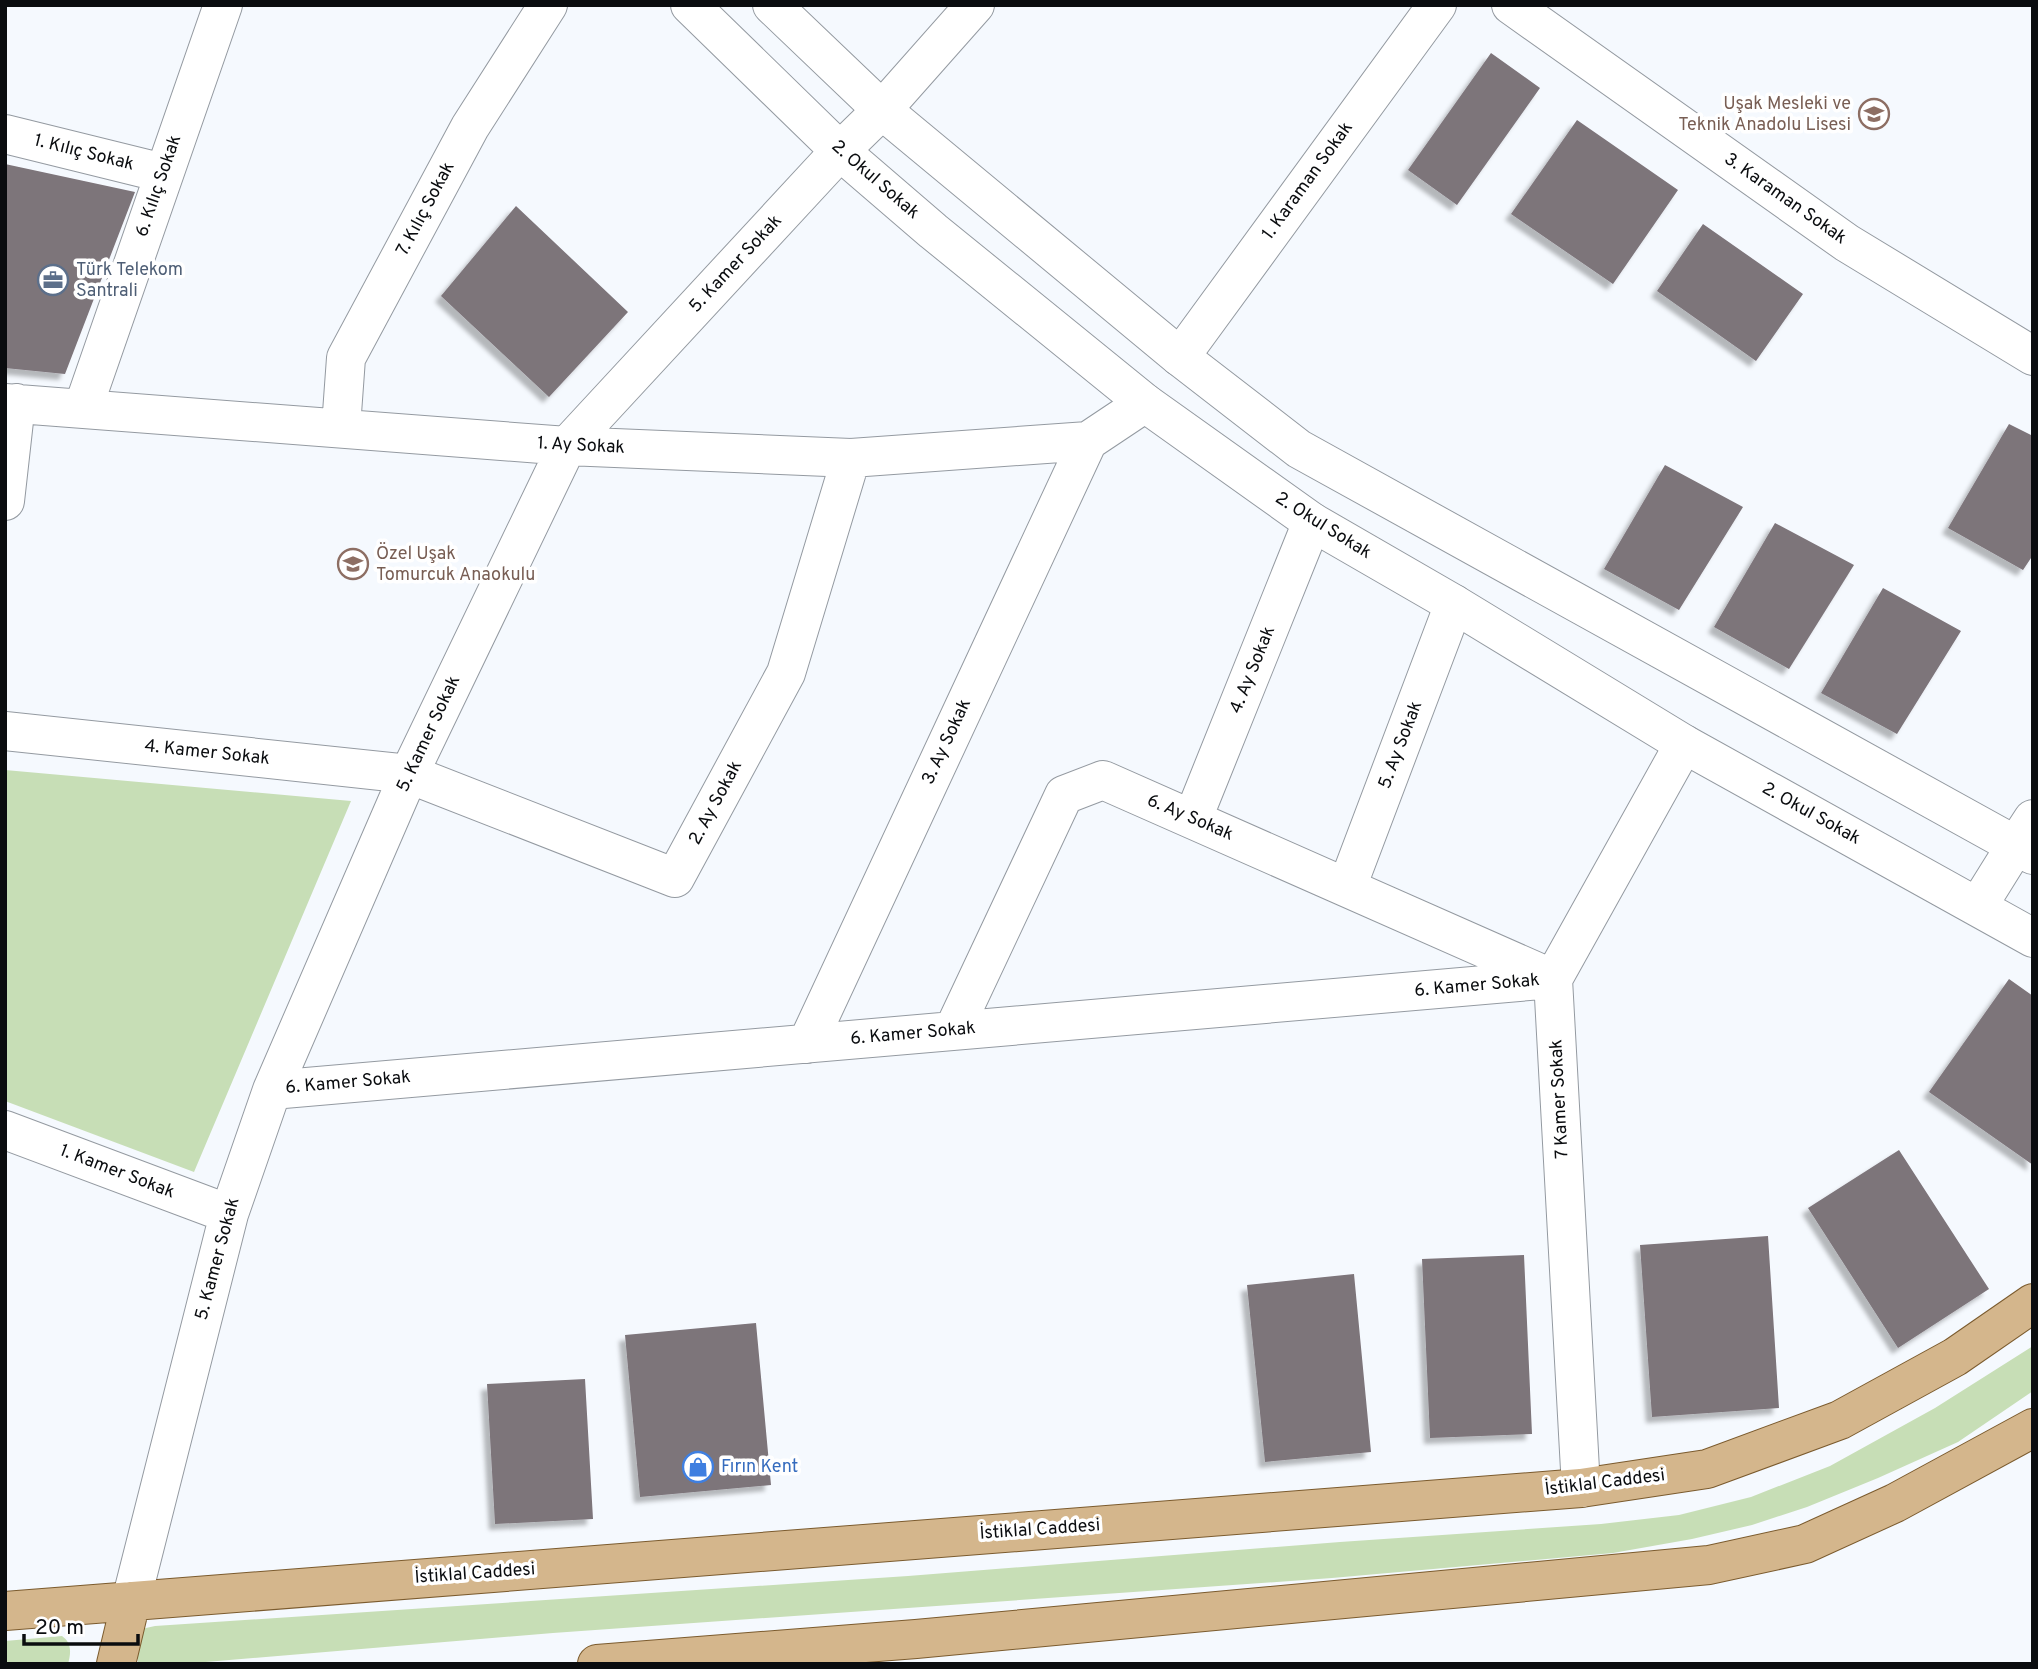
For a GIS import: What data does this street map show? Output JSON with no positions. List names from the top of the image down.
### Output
{
  "streets": {
    "main road": ["İstiklal Caddesi"],
    "street": [
      "1. Kılıç Sokak",
      "2. Okul Sokak",
      "1. Karaman Sokak",
      "6. Kılıç Sokak",
      "3. Karaman Sokak",
      "7. Kılıç Sokak",
      "5. Kamer Sokak",
      "1. Ay Sokak",
      "4. Ay Sokak",
      "3. Ay Sokak",
      "5. Ay Sokak",
      "4. Kamer Sokak",
      "2. Ay Sokak",
      "6. Ay Sokak",
      "6. Kamer Sokak",
      "7 Kamer Sokak",
      "1. Kamer Sokak"
    ]
  },
  "crossings": [
    ["1. Kılıç Sokak", "6. Kılıç Sokak"],
    ["2. Okul Sokak", "1. Karaman Sokak"],
    ["2. Okul Sokak", "5. Kamer Sokak"],
    ["2. Okul Sokak", "1. Ay Sokak"],
    ["2. Okul Sokak", "4. Ay Sokak"],
    ["2. Okul Sokak", "5. Ay Sokak"],
    ["1. Karaman Sokak", "1. Ay Sokak"],
    ["6. Kılıç Sokak", "1. Ay Sokak"],
    ["7. Kılıç Sokak", "1. Ay Sokak"],
    ["5. Kamer Sokak", "1. Ay Sokak"],
    ["5. Kamer Sokak", "4. Kamer Sokak"],
    ["5. Kamer Sokak", "2. Ay Sokak"],
    ["5. Kamer Sokak", "6. Kamer Sokak"],
    ["5. Kamer Sokak", "1. Kamer Sokak"],
    ["5. Kamer Sokak", "İstiklal Caddesi"],
    ["1. Ay Sokak", "3. Ay Sokak"],
    ["1. Ay Sokak", "2. Ay Sokak"],
    ["4. Ay Sokak", "6. Ay Sokak"],
    ["3. Ay Sokak", "6. Kamer Sokak"],
    ["5. Ay Sokak", "6. Ay Sokak"],
    ["4. Kamer Sokak", "2. Ay Sokak"],
    ["6. Ay Sokak", "6. Kamer Sokak"],
    ["6. Ay Sokak", "7 Kamer Sokak"],
    ["6. Kamer Sokak", "7 Kamer Sokak"],
    ["7 Kamer Sokak", "İstiklal Caddesi"]
  ],
  "places": {
    "school or university": ["Uşak Mesleki ve Teknik Anadolu Lisesi", "Özel Uşak Tomurcuk Anaokulu"],
    "office": ["Türk Telekom Santrali"],
    "shop": ["Fırın Kent"]
  },
  "scale_bar": "20 m"
}
